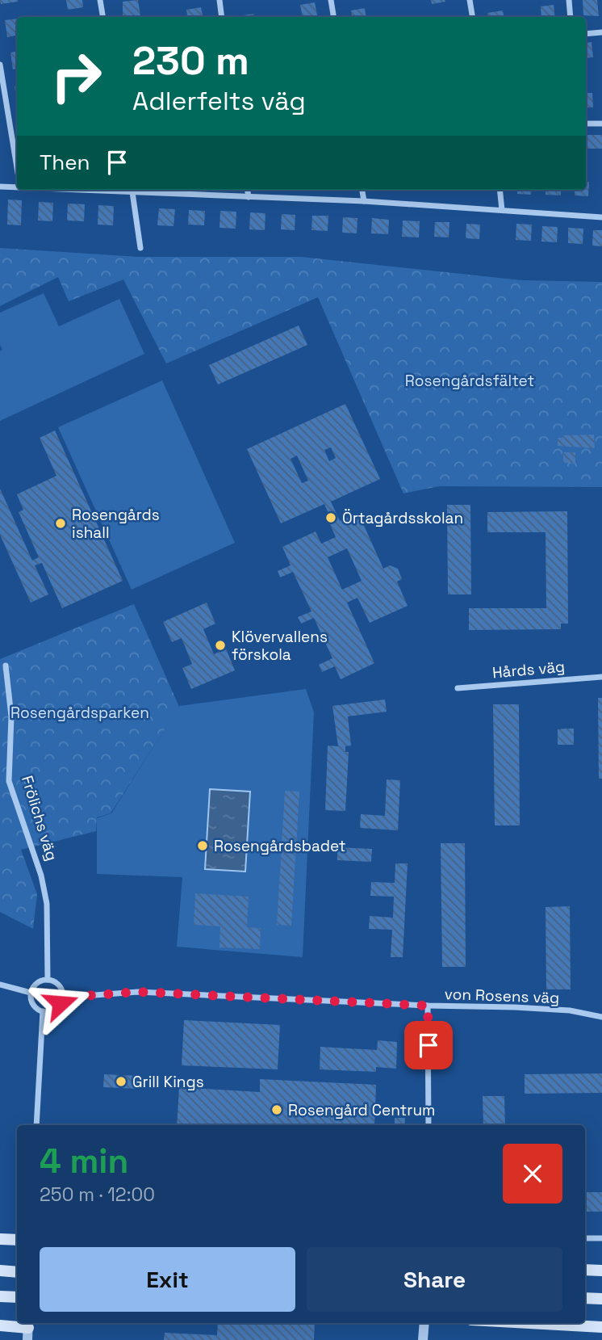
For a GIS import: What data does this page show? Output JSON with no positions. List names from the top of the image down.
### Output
{
  "streets": {
    "street": ["Hårds väg", "Frölichs väg", "von Rosens väg"]
  },
  "crossings": [
    ["Frölichs väg", "von Rosens väg"]
  ],
  "parks": ["Rosengårdsfältet", "Rosengårdsparken"],
  "places": [
    "Örtagårdsskolan",
    "Rosengårds ishall",
    "Klövervallens förskola",
    "Rosengårdsbadet",
    "Grill Kings",
    "Rosengård Centrum"
  ],
  "page": {
    "turn": ["230 m", "Adlerfelts väg"],
    "then": "Then",
    "heading": ["4 min", "250 m · 12:00"],
    "buttons": ["Exit", "Share"]
  }
}
